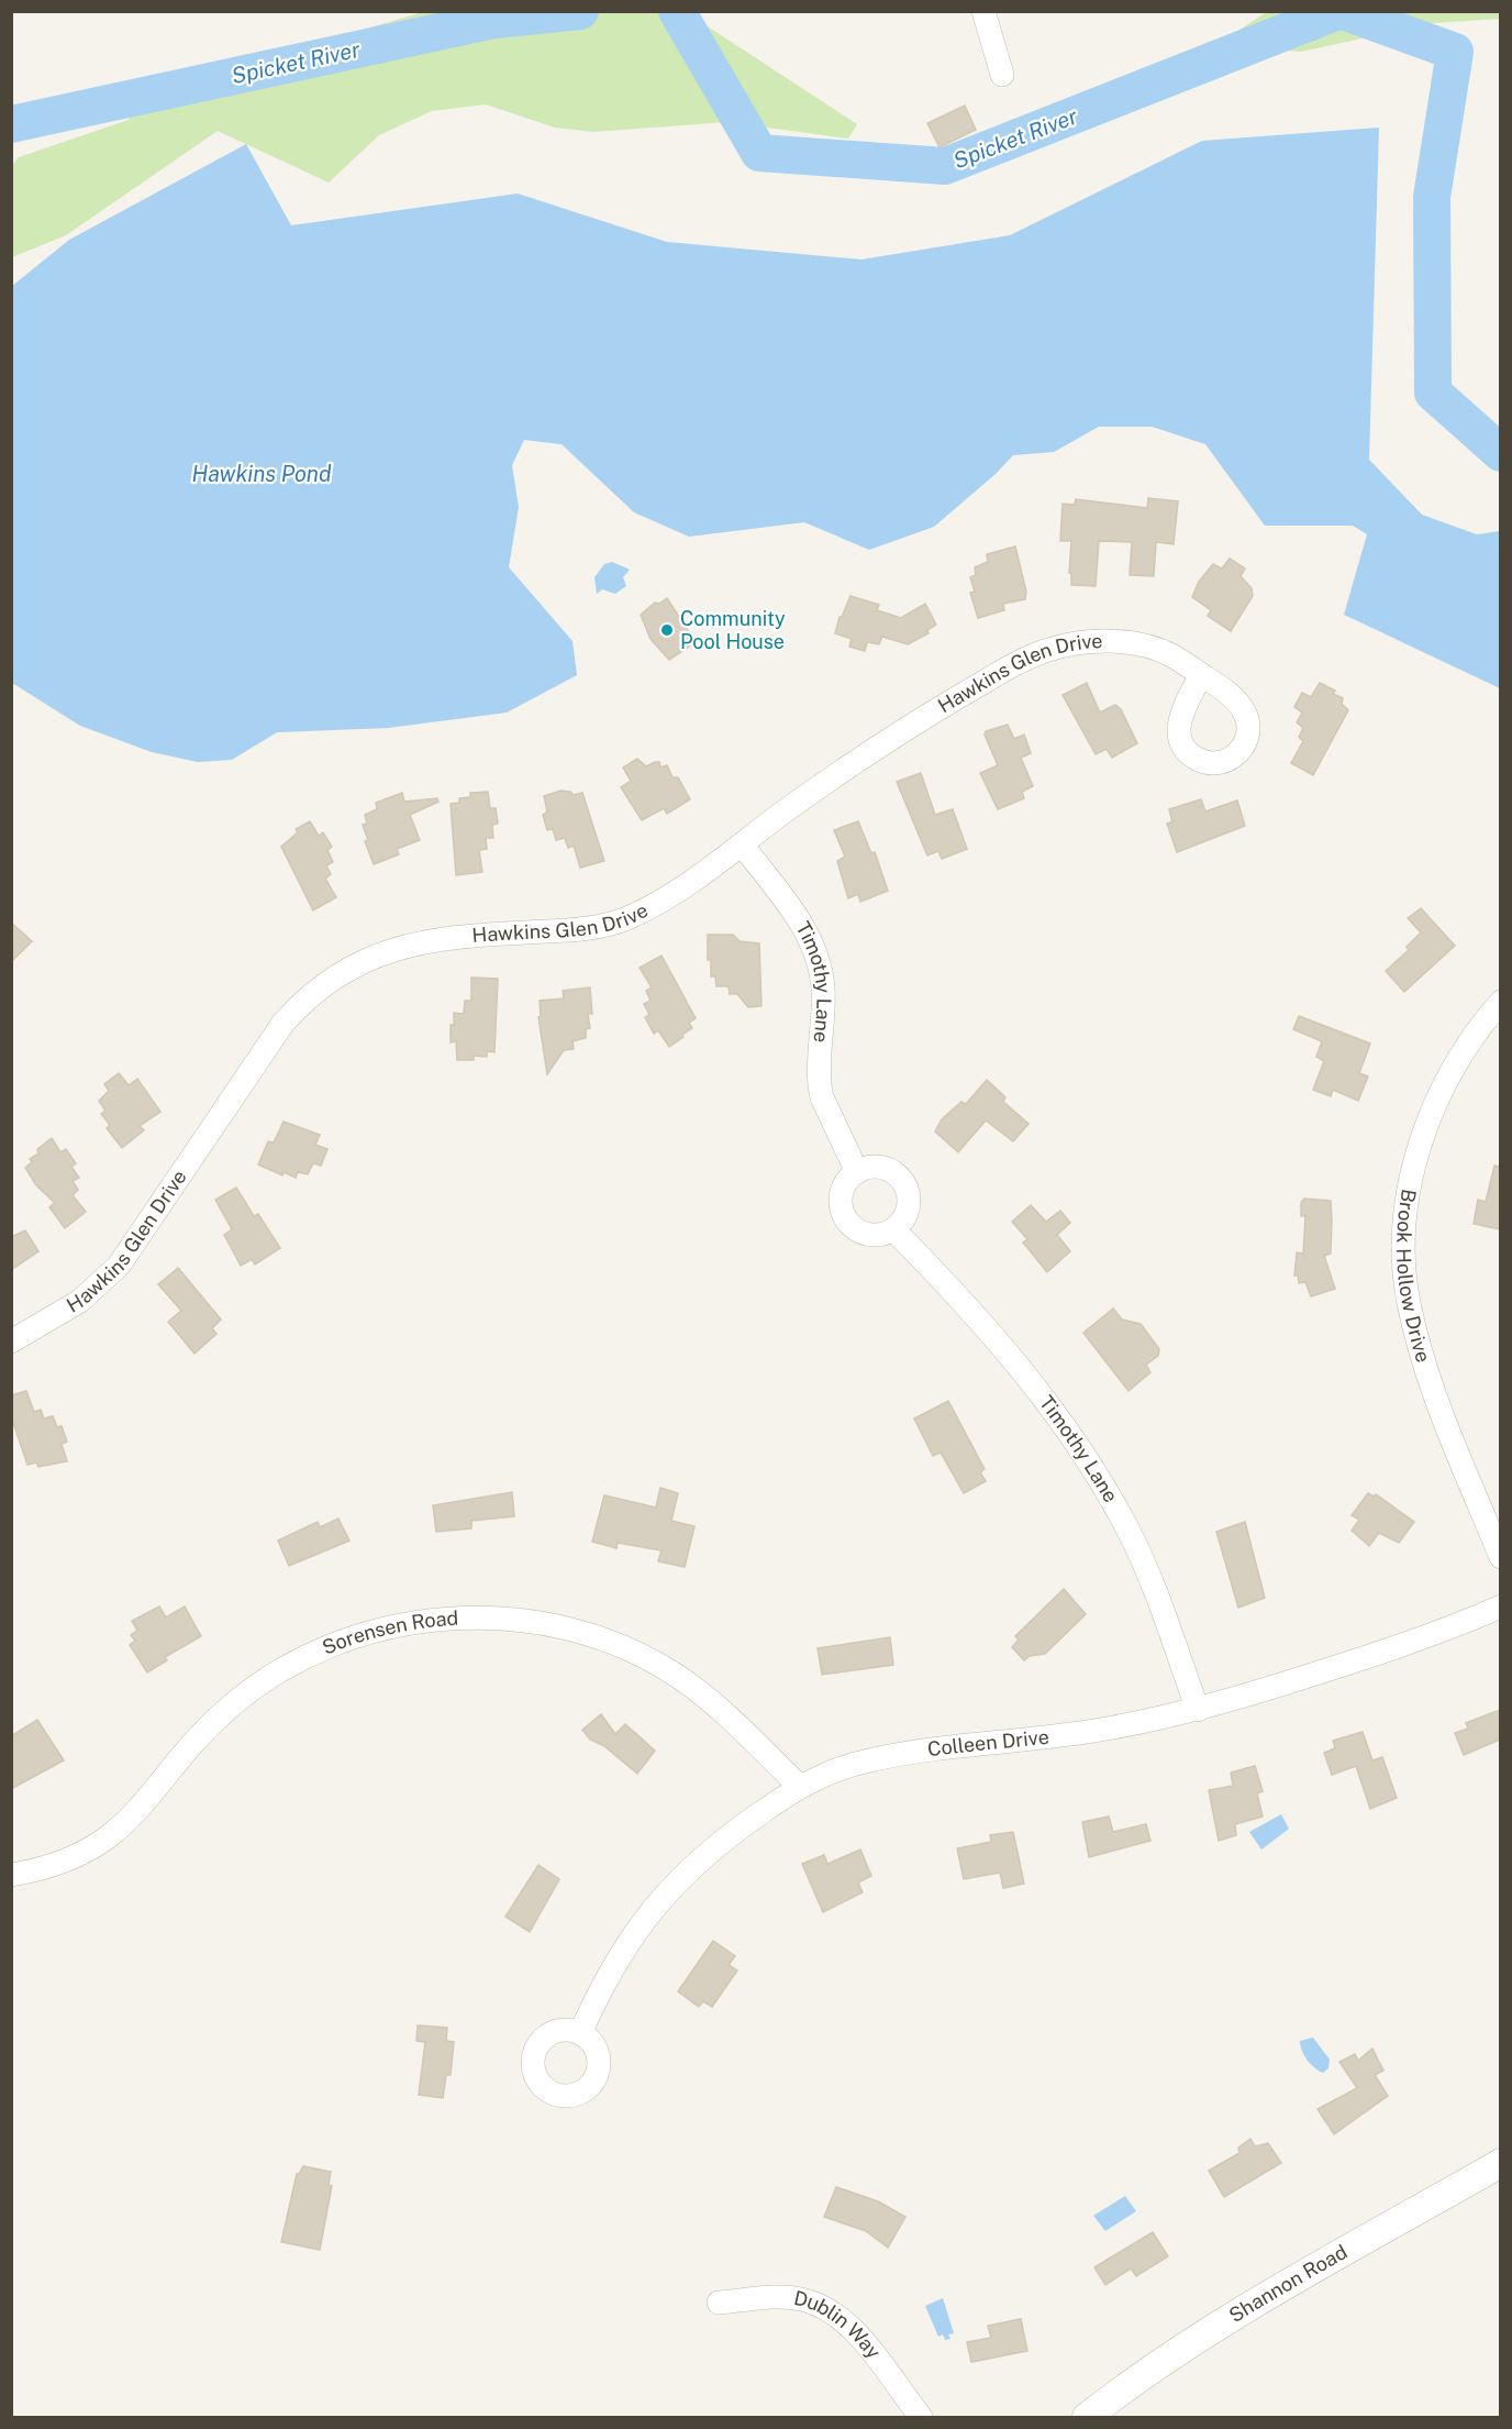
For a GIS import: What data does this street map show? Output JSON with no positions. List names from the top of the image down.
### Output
{
  "streets": {
    "street": [
      "Hawkins Glen Drive",
      "Timothy Lane",
      "Brook Hollow Drive",
      "Sorensen Road",
      "Colleen Drive",
      "Shannon Road",
      "Dublin Way"
    ]
  },
  "crossings": [
    ["Hawkins Glen Drive", "Timothy Lane"],
    ["Timothy Lane", "Colleen Drive"],
    ["Sorensen Road", "Colleen Drive"]
  ],
  "water": ["Spicket River", "Hawkins Pond"],
  "places": ["Community Pool House"]
}
